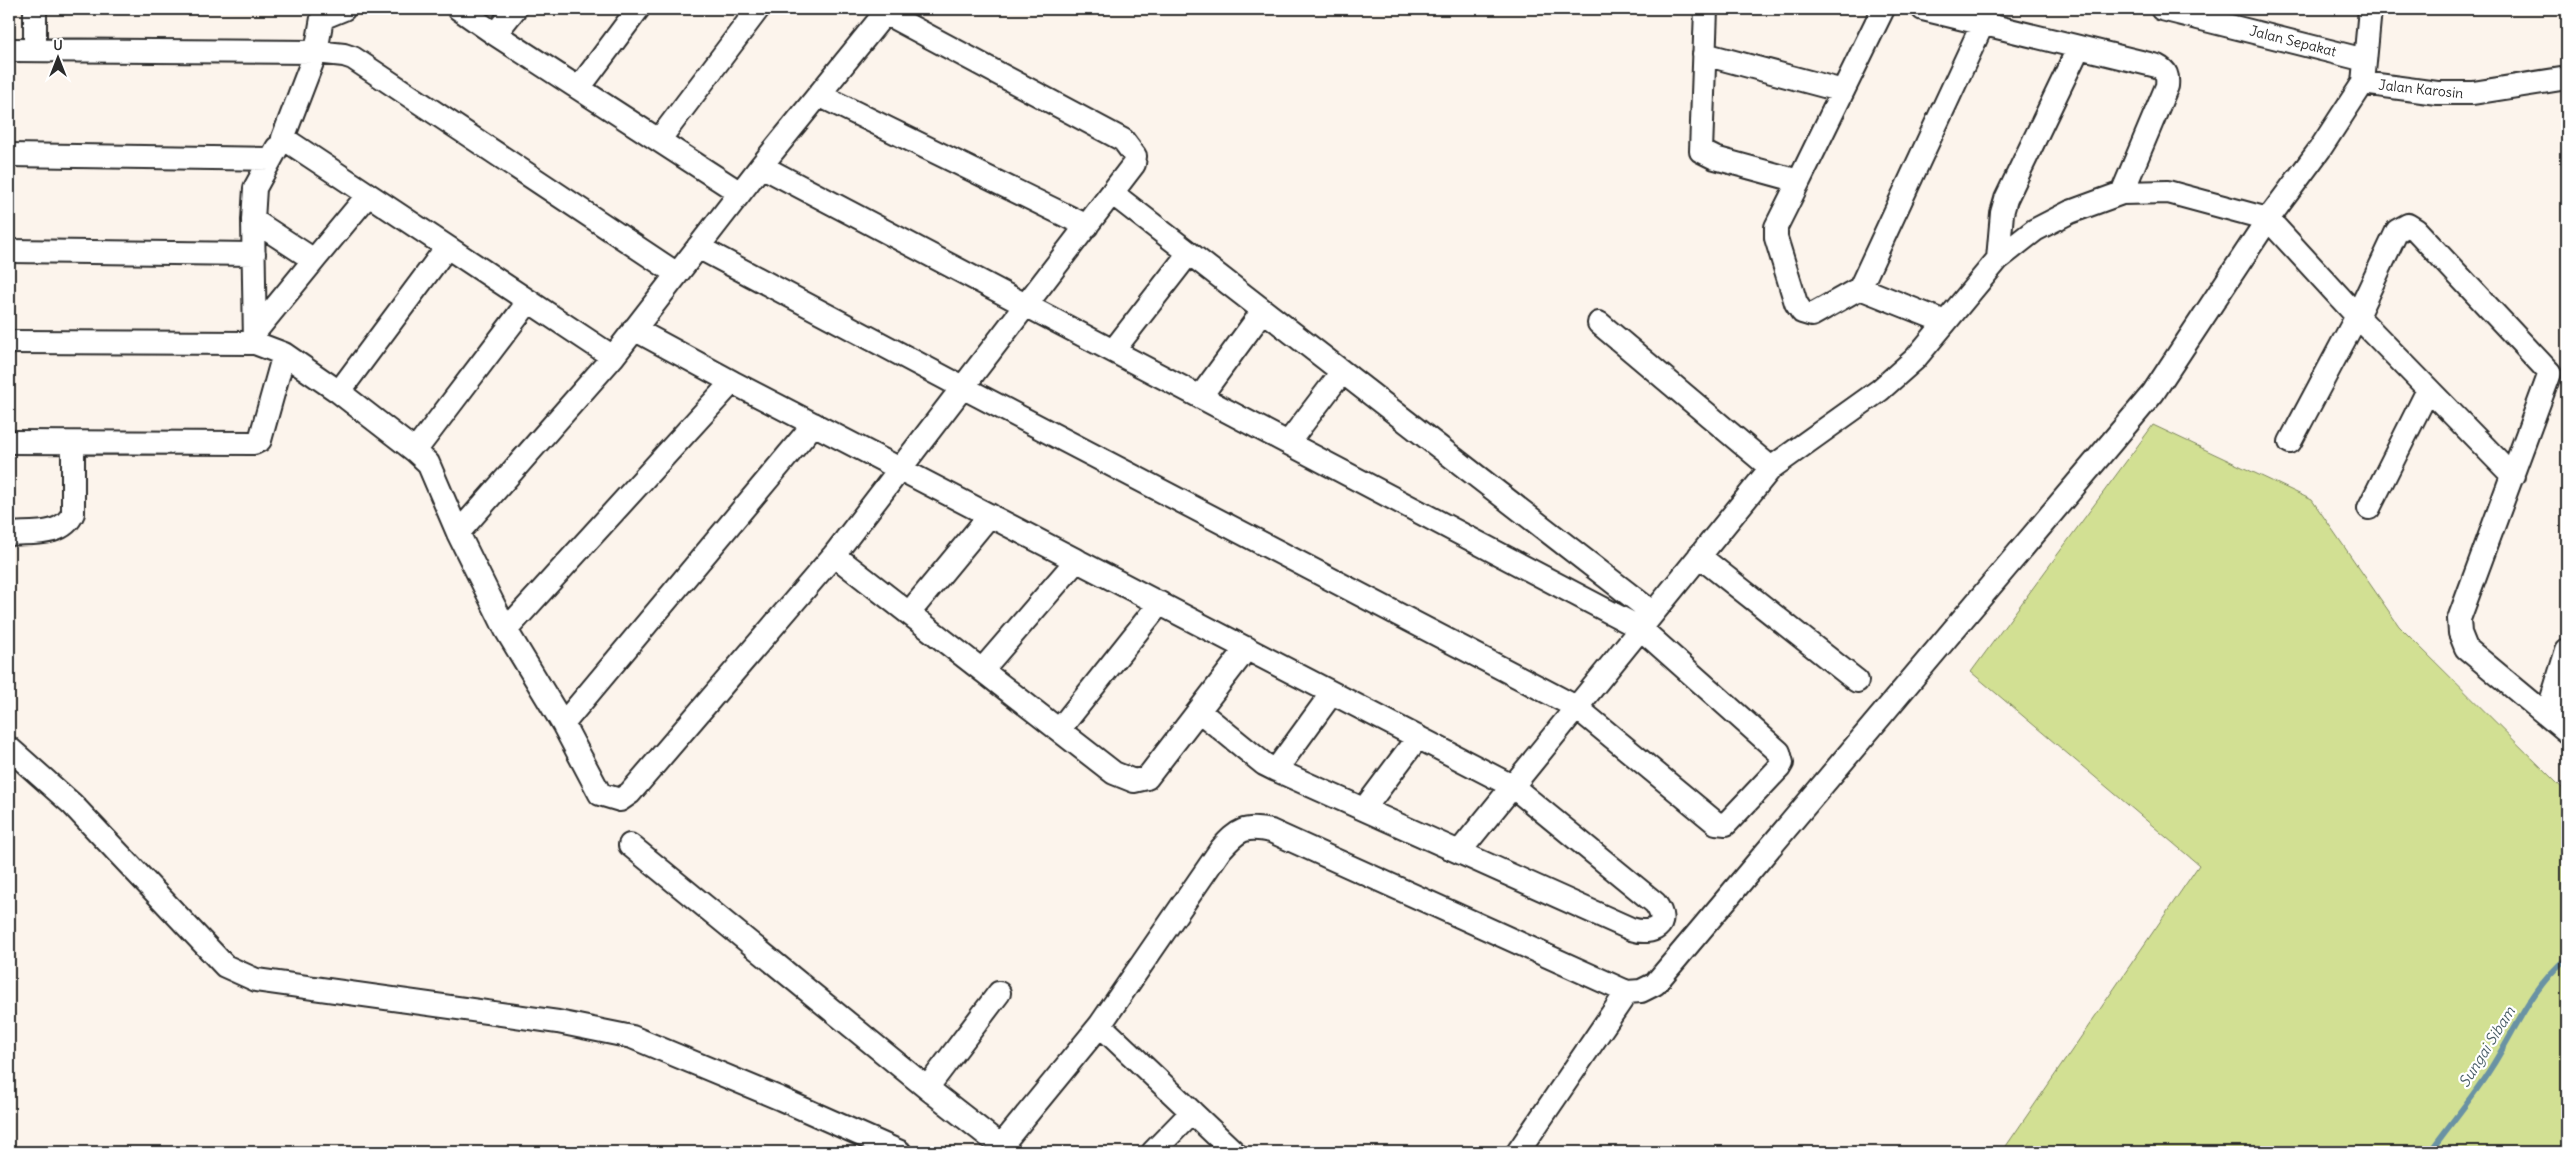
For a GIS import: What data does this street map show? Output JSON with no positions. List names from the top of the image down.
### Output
{
  "streets": {
    "street": ["Jalan Sepakat", "Jalan Karosin"]
  },
  "water": ["Sungai Sibam"],
  "north": "top"
}
